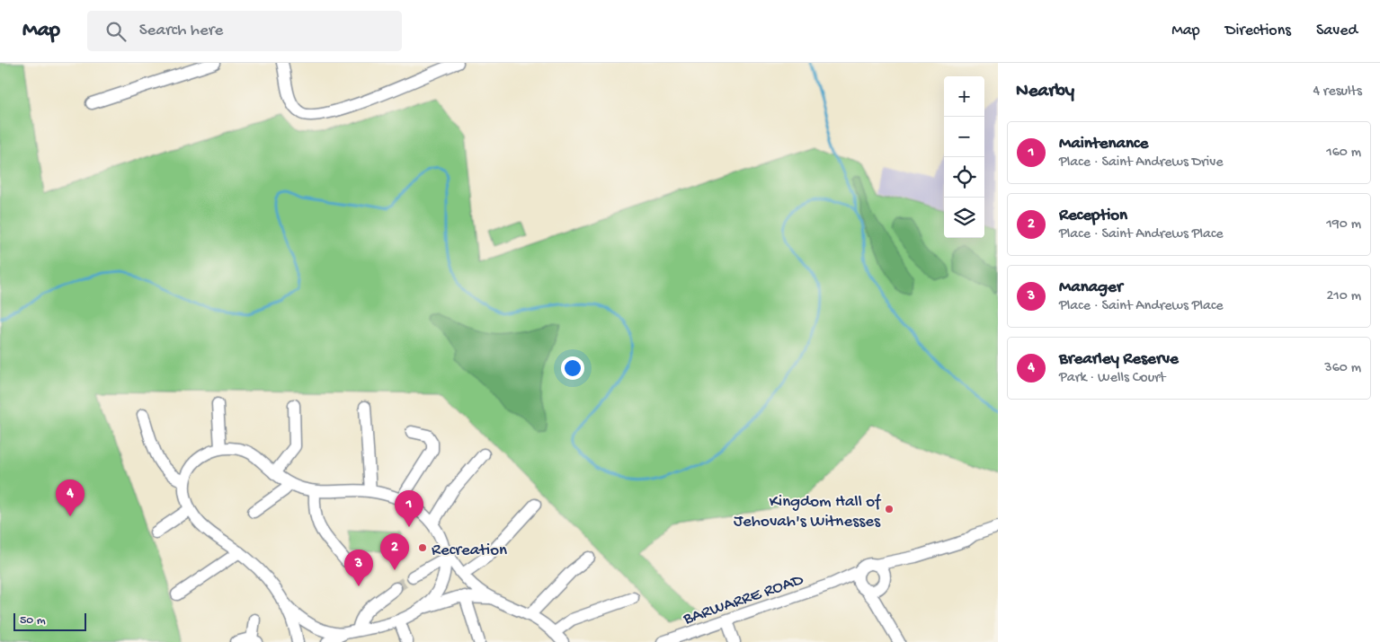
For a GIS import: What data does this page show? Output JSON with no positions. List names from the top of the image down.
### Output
{
  "streets": {
    "street": ["BARWARRE ROAD"]
  },
  "places": ["Kingdom Hall of Jehovah's Witnesses", "Recreation"],
  "scale_bar": "50 m",
  "page": {
    "header": "Map",
    "search": "Search here",
    "nav": ["Map", "Directions", "Saved"],
    "heading": ["Nearby", "4 results"],
    "map_buttons": ["+", "−"],
    "list": [
      {
        "mark": "1",
        "name": "Maintenance",
        "note": "Place · Saint Andrews Drive",
        "value": "160 m"
      },
      {
        "mark": "2",
        "name": "Reception",
        "note": "Place · Saint Andrews Place",
        "value": "190 m"
      },
      {
        "mark": "3",
        "name": "Manager",
        "note": "Place · Saint Andrews Place",
        "value": "210 m"
      },
      {
        "mark": "4",
        "name": "Brearley Reserve",
        "note": "Park · Wells Court",
        "value": "360 m"
      }
    ],
    "pins": [
      "4",
      "1",
      "2",
      "3"
    ],
    "scale": "50 m"
  }
}
